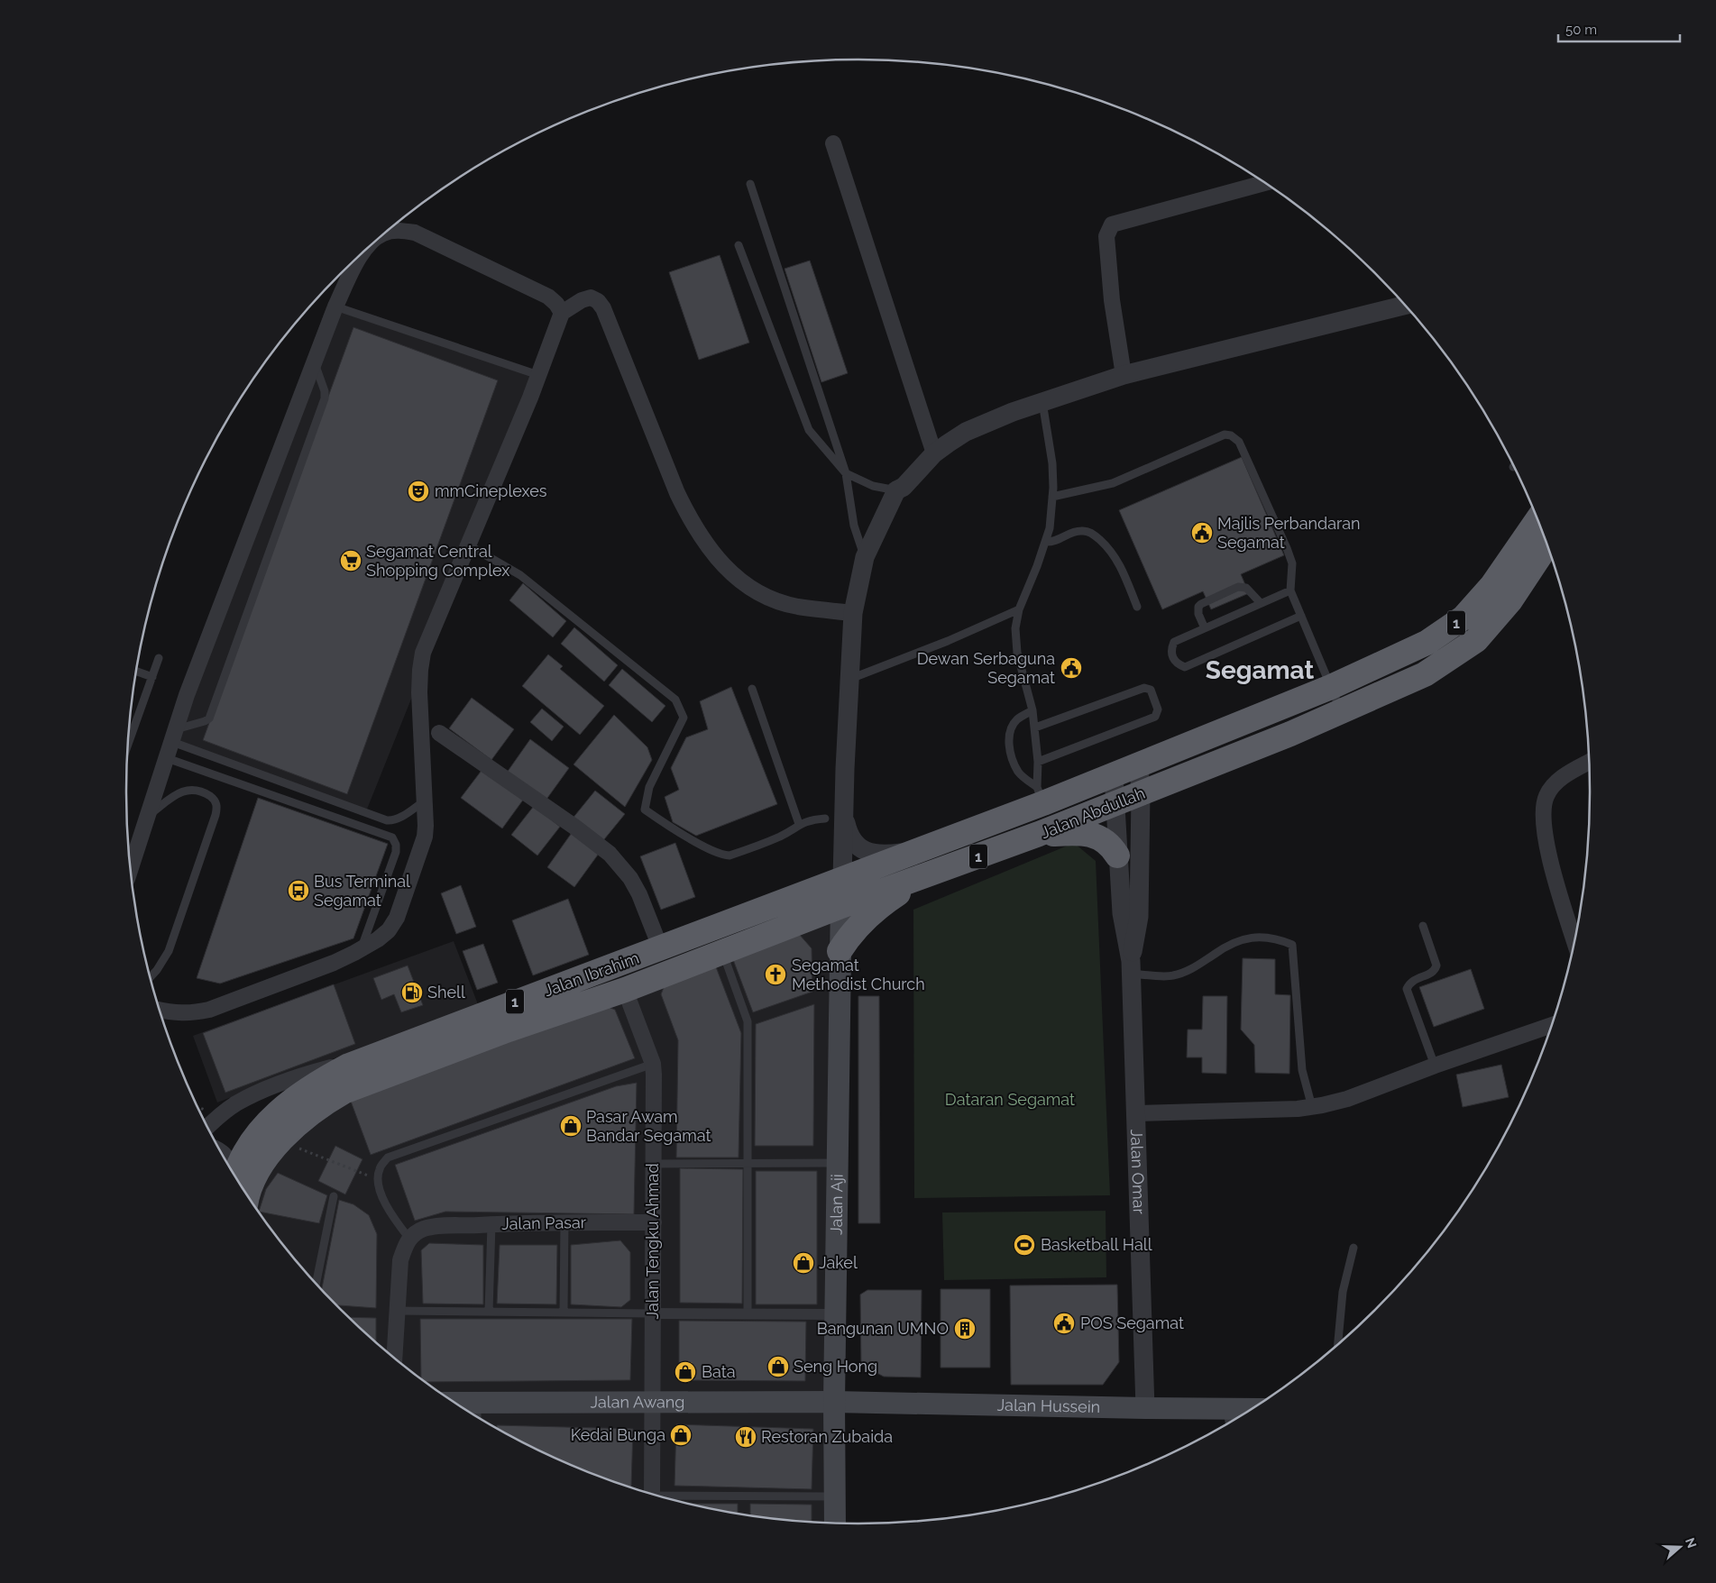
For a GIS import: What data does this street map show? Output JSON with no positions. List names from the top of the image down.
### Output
{
  "streets": {
    "highway": ["1", "Jalan Abdullah", "Jalan Ibrahim"],
    "main road": ["Jalan Aji", "Jalan Awang", "Jalan Hussein"],
    "street": ["Jalan Omar", "Jalan Pasar", "Jalan Tengku Ahmad"]
  },
  "crossings": [
    ["1", "Jalan Abdullah"],
    ["Jalan Abdullah", "Jalan Ibrahim"],
    ["Jalan Abdullah", "Jalan Omar"],
    ["Jalan Abdullah", "Jalan Aji"],
    ["Jalan Ibrahim", "Jalan Aji"],
    ["Jalan Ibrahim", "Jalan Tengku Ahmad"],
    ["Jalan Omar", "Jalan Hussein"],
    ["Jalan Aji", "Jalan Awang"],
    ["Jalan Aji", "Jalan Hussein"],
    ["Jalan Pasar", "Jalan Tengku Ahmad"],
    ["Jalan Tengku Ahmad", "Jalan Awang"],
    ["Jalan Awang", "Jalan Hussein"]
  ],
  "districts": ["Segamat"],
  "parks": ["Dataran Segamat"],
  "places": {
    "theatre": ["mmCineplexes"],
    "public building": ["Majlis Perbandaran Segamat", "Dewan Serbaguna Segamat", "POS Segamat"],
    "supermarket": ["Segamat Central Shopping Complex"],
    "bus stop": ["Bus Terminal Segamat"],
    "church": ["Segamat Methodist Church"],
    "fuel station": ["Shell"],
    "shop": [
      "Pasar Awam Bandar Segamat",
      "Jakel",
      "Seng Hong",
      "Bata",
      "Kedai Bunga"
    ],
    "sports": ["Basketball Hall"],
    "building": ["Bangunan UMNO"],
    "restaurant": ["Restoran Zubaida"]
  },
  "scale_bar": "50 m",
  "north": "right"
}
